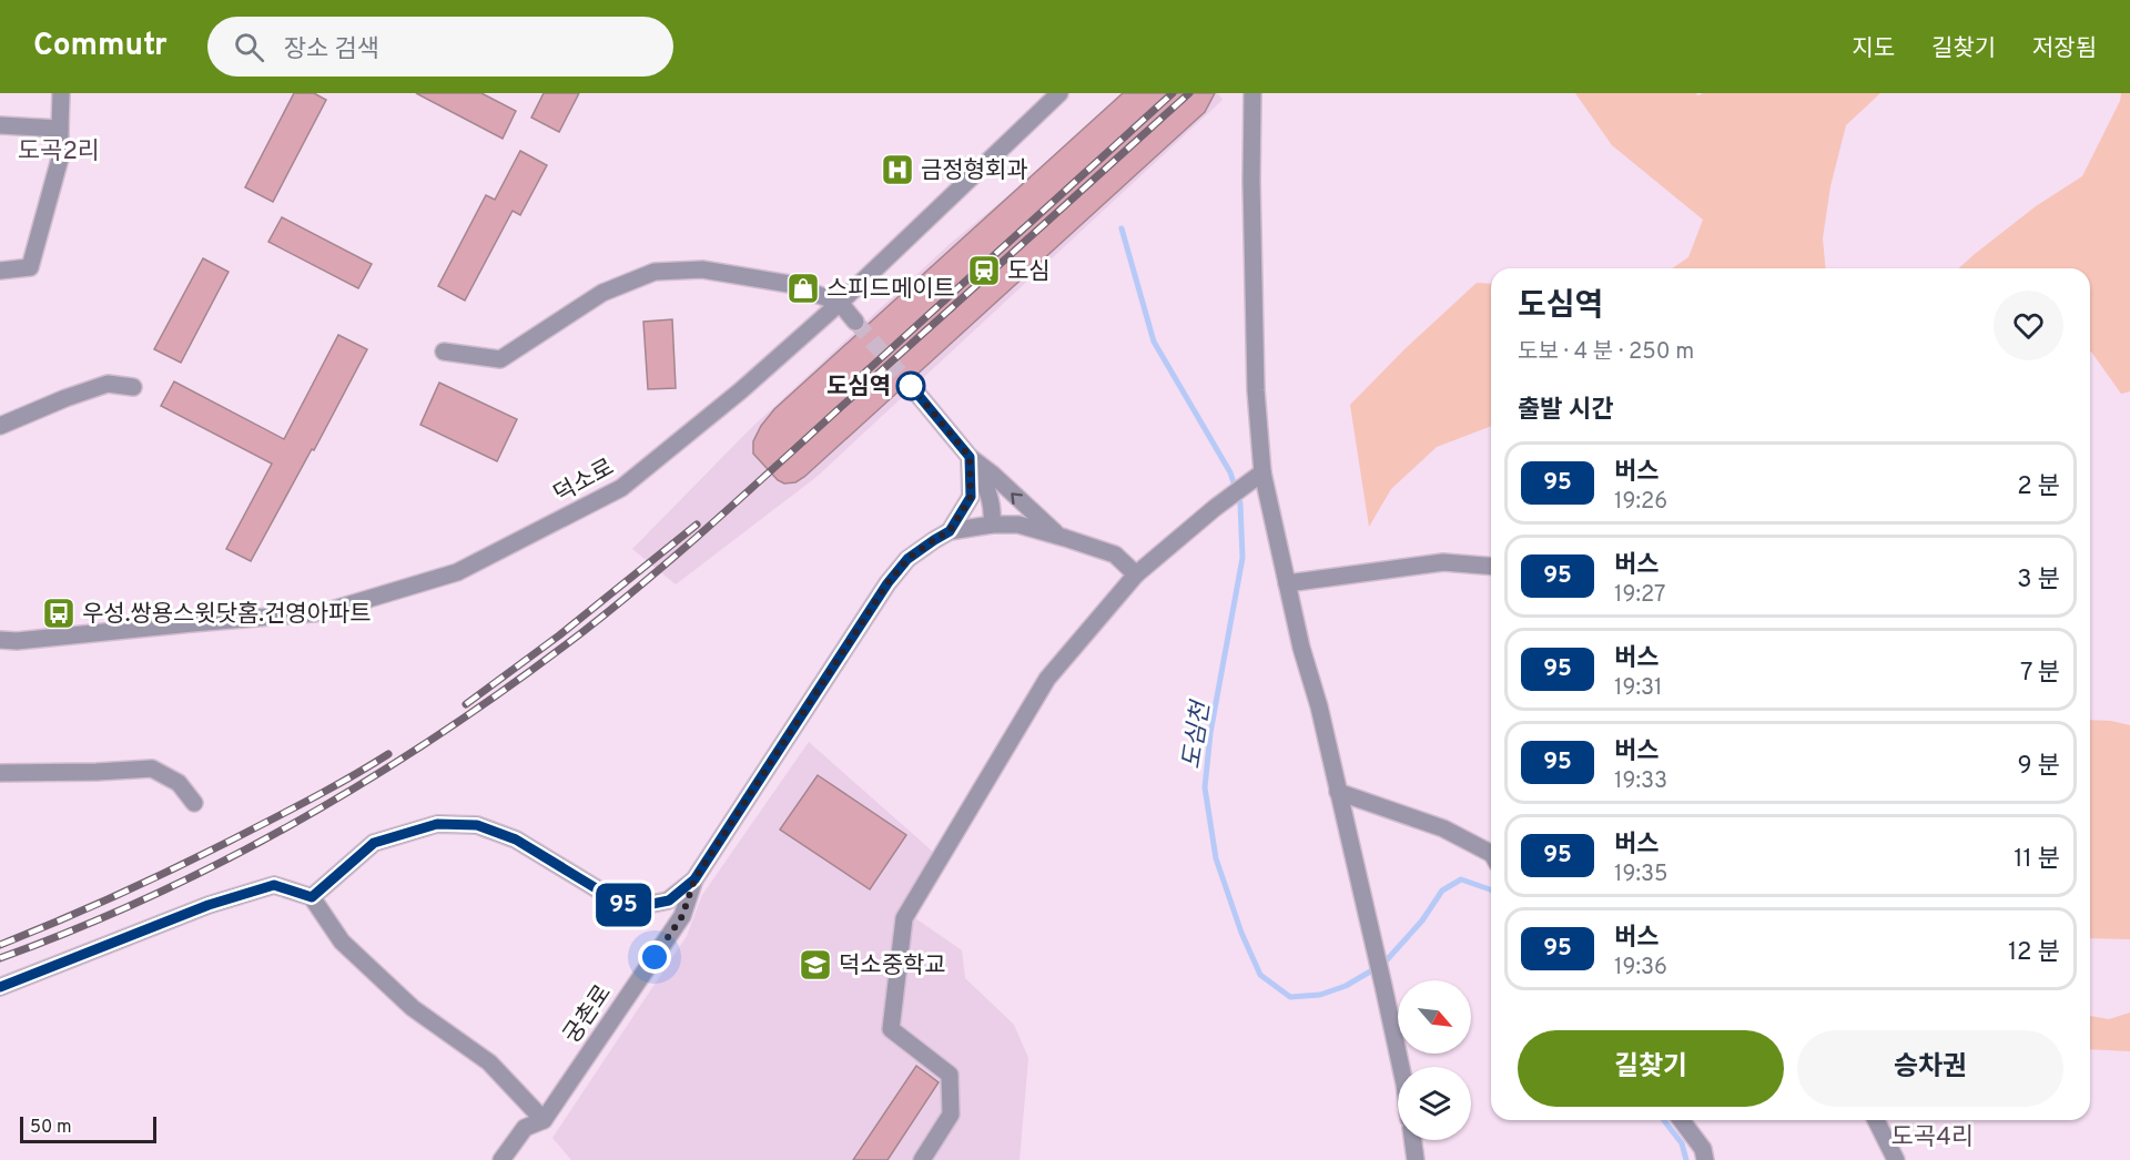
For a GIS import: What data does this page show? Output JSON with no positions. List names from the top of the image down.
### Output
{
  "streets": {
    "street": ["덕소로", "궁촌로"]
  },
  "districts": ["도곡2리", "도곡4리"],
  "water": ["도심천"],
  "places": {
    "hospital": ["금정형회과"],
    "station": ["도심"],
    "shop": ["스피드메이트"],
    "other": ["도심역"],
    "bus stop": ["우성.쌍용스윗닷홈.건영아파트"],
    "school or university": ["덕소중학교"]
  },
  "lines": ["bus line 95"],
  "scale_bar": "50 m",
  "north": "bottom right",
  "page": {
    "header": "Commutr",
    "search": "장소 검색",
    "nav": ["지도", "길찾기", "저장됨"],
    "on_map": "95",
    "heading": [
      ["도심역", "도보 · 4 분 · 250 m"],
      "출발 시간"
    ],
    "list": [
      {
        "mark": "95",
        "name": "버스",
        "note": "19:26",
        "value": "2 분"
      },
      {
        "mark": "95",
        "name": "버스",
        "note": "19:27",
        "value": "3 분"
      },
      {
        "mark": "95",
        "name": "버스",
        "note": "19:31",
        "value": "7 분"
      },
      {
        "mark": "95",
        "name": "버스",
        "note": "19:33",
        "value": "9 분"
      },
      {
        "mark": "95",
        "name": "버스",
        "note": "19:35",
        "value": "11 분"
      },
      {
        "mark": "95",
        "name": "버스",
        "note": "19:36",
        "value": "12 분"
      }
    ],
    "buttons": ["길찾기", "승차권"],
    "scale": "50 m"
  }
}
